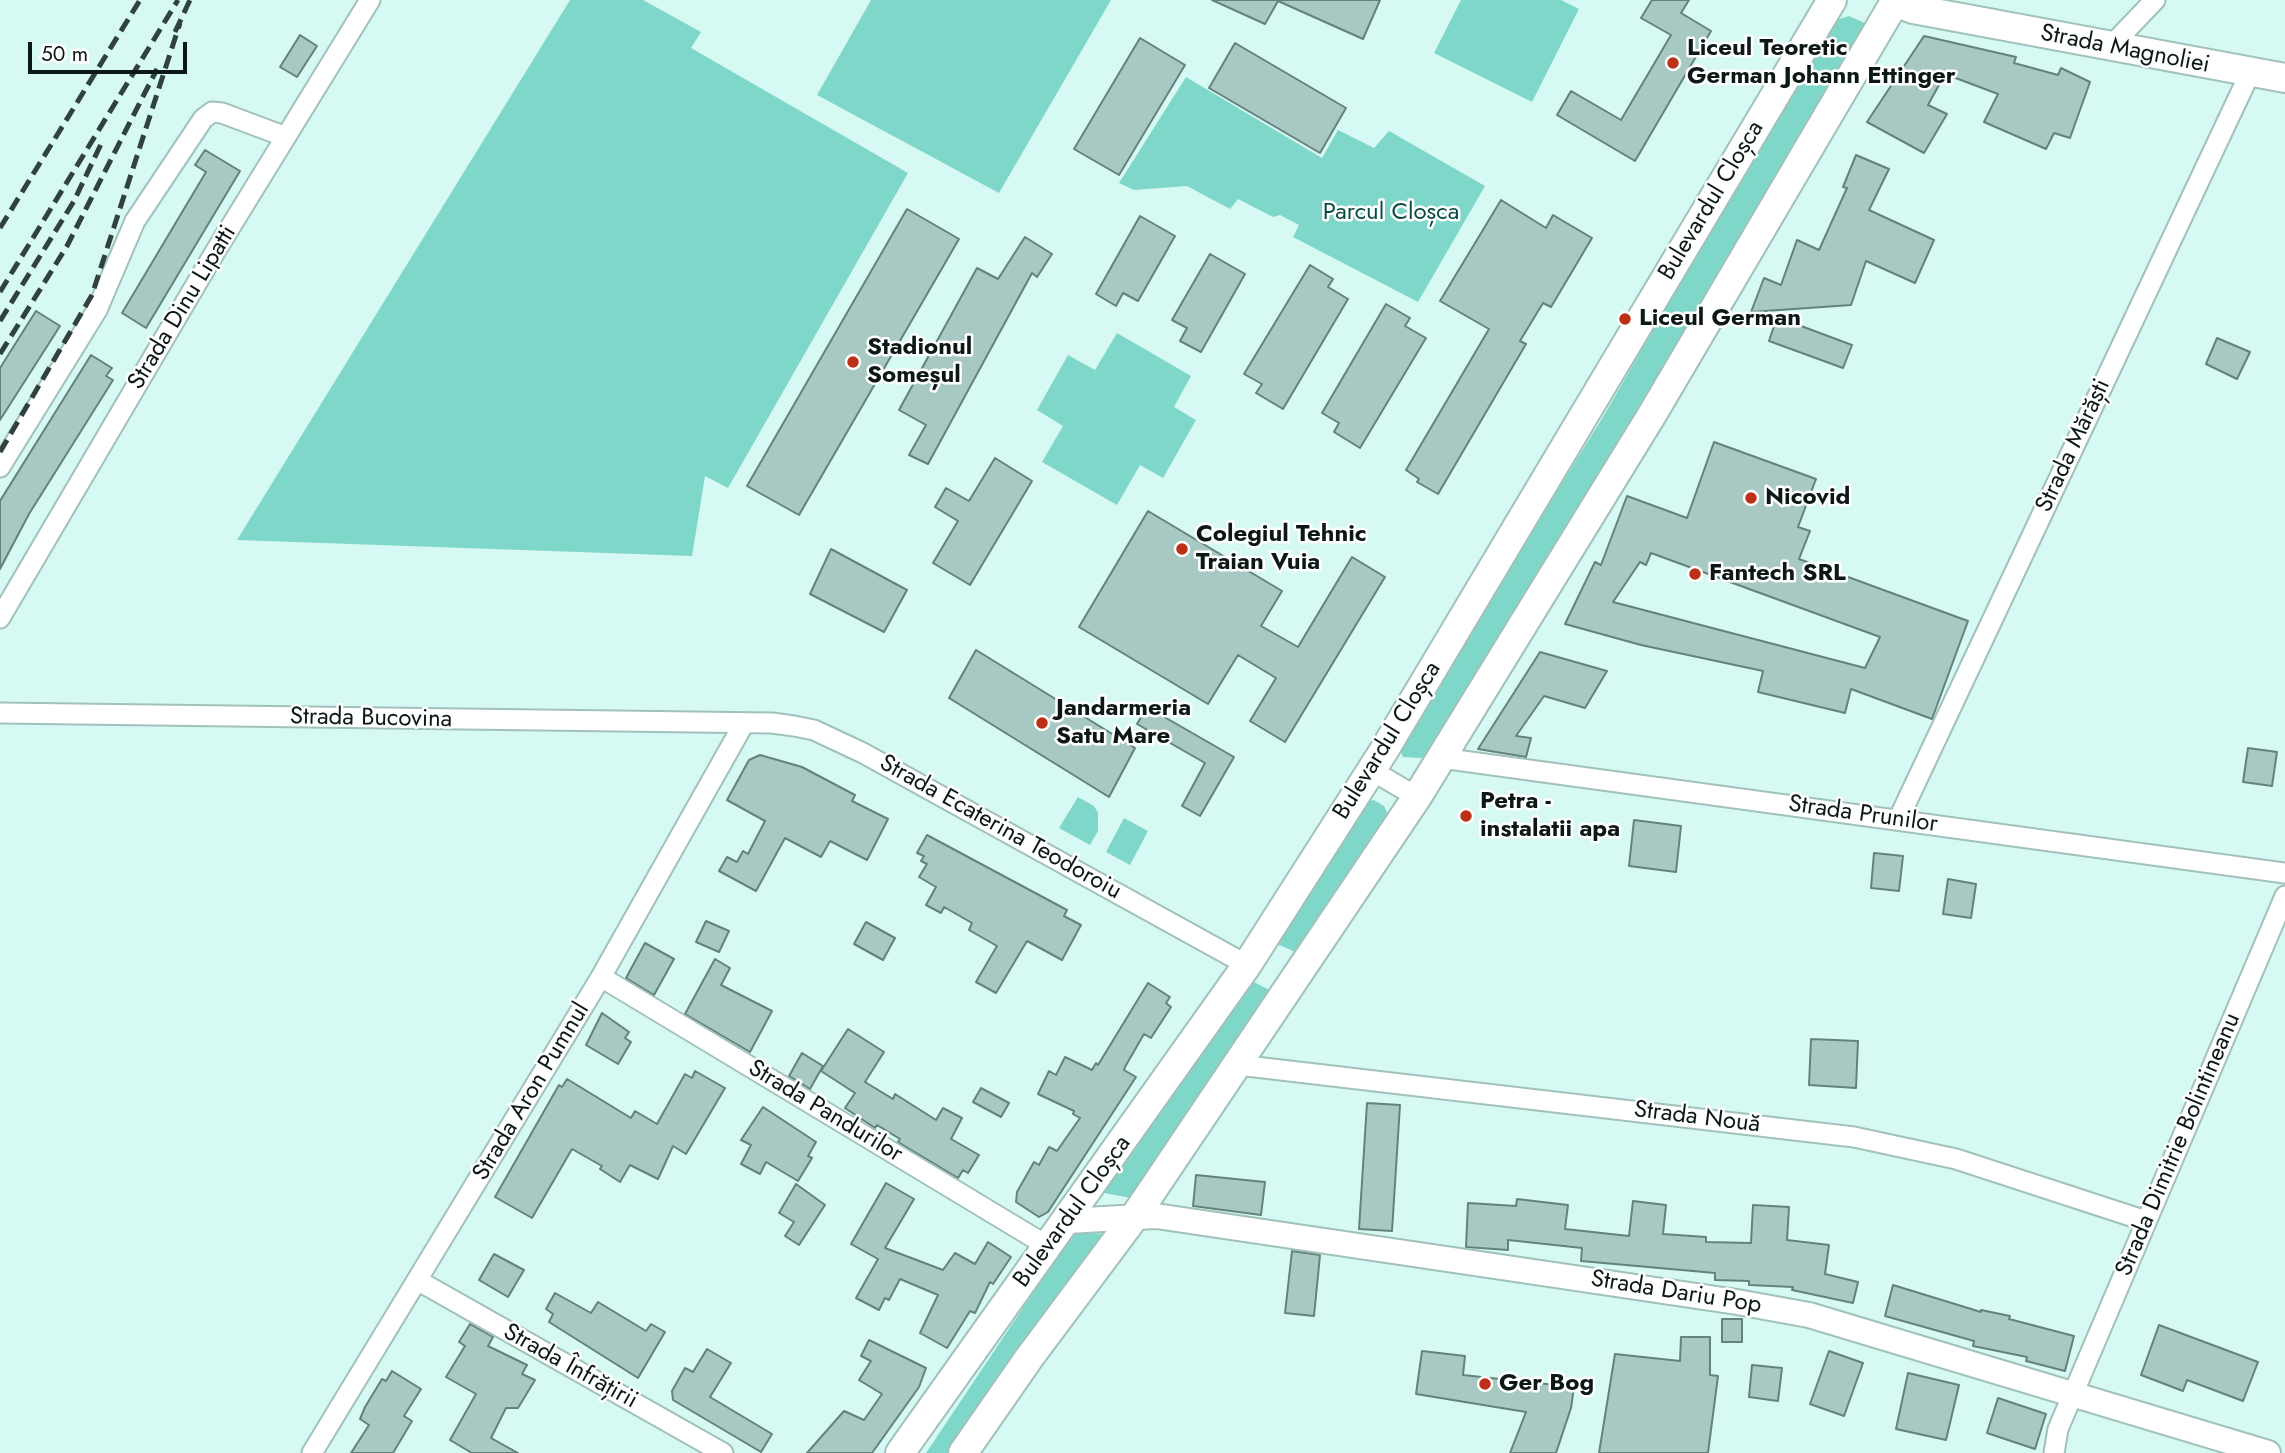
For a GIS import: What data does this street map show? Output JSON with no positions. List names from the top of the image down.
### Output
{
  "streets": {
    "main road": ["Strada Magnoliei", "Bulevardul Cloșca"],
    "street": [
      "Strada Dinu Lipatti",
      "Strada Mărăști",
      "Strada Bucovina",
      "Strada Prunilor",
      "Strada Ecaterina Teodoroiu",
      "Strada Aron Pumnul",
      "Strada Pandurilor",
      "Strada Nouă",
      "Strada Dimitrie Bolintineanu",
      "Strada Dariu Pop",
      "Strada Înfrățirii"
    ]
  },
  "crossings": [
    ["Strada Magnoliei", "Bulevardul Cloșca"],
    ["Strada Magnoliei", "Strada Mărăști"],
    ["Bulevardul Cloșca", "Strada Prunilor"],
    ["Bulevardul Cloșca", "Strada Ecaterina Teodoroiu"],
    ["Bulevardul Cloșca", "Strada Pandurilor"],
    ["Bulevardul Cloșca", "Strada Nouă"],
    ["Bulevardul Cloșca", "Strada Dariu Pop"],
    ["Strada Mărăști", "Strada Prunilor"],
    ["Strada Bucovina", "Strada Ecaterina Teodoroiu"],
    ["Strada Bucovina", "Strada Aron Pumnul"],
    ["Strada Ecaterina Teodoroiu", "Strada Aron Pumnul"],
    ["Strada Aron Pumnul", "Strada Pandurilor"],
    ["Strada Aron Pumnul", "Strada Înfrățirii"],
    ["Strada Nouă", "Strada Dimitrie Bolintineanu"],
    ["Strada Dimitrie Bolintineanu", "Strada Dariu Pop"]
  ],
  "parks": ["Parcul Cloșca"],
  "places": [
    "Liceul Teoretic German Johann Ettinger",
    "Liceul German",
    "Stadionul Someșul",
    "Nicovid",
    "Colegiul Tehnic Traian Vuia",
    "Fantech SRL",
    "Jandarmeria Satu Mare",
    "Petra - instalatii apa",
    "Ger Bog"
  ],
  "scale_bar": "50 m"
}
